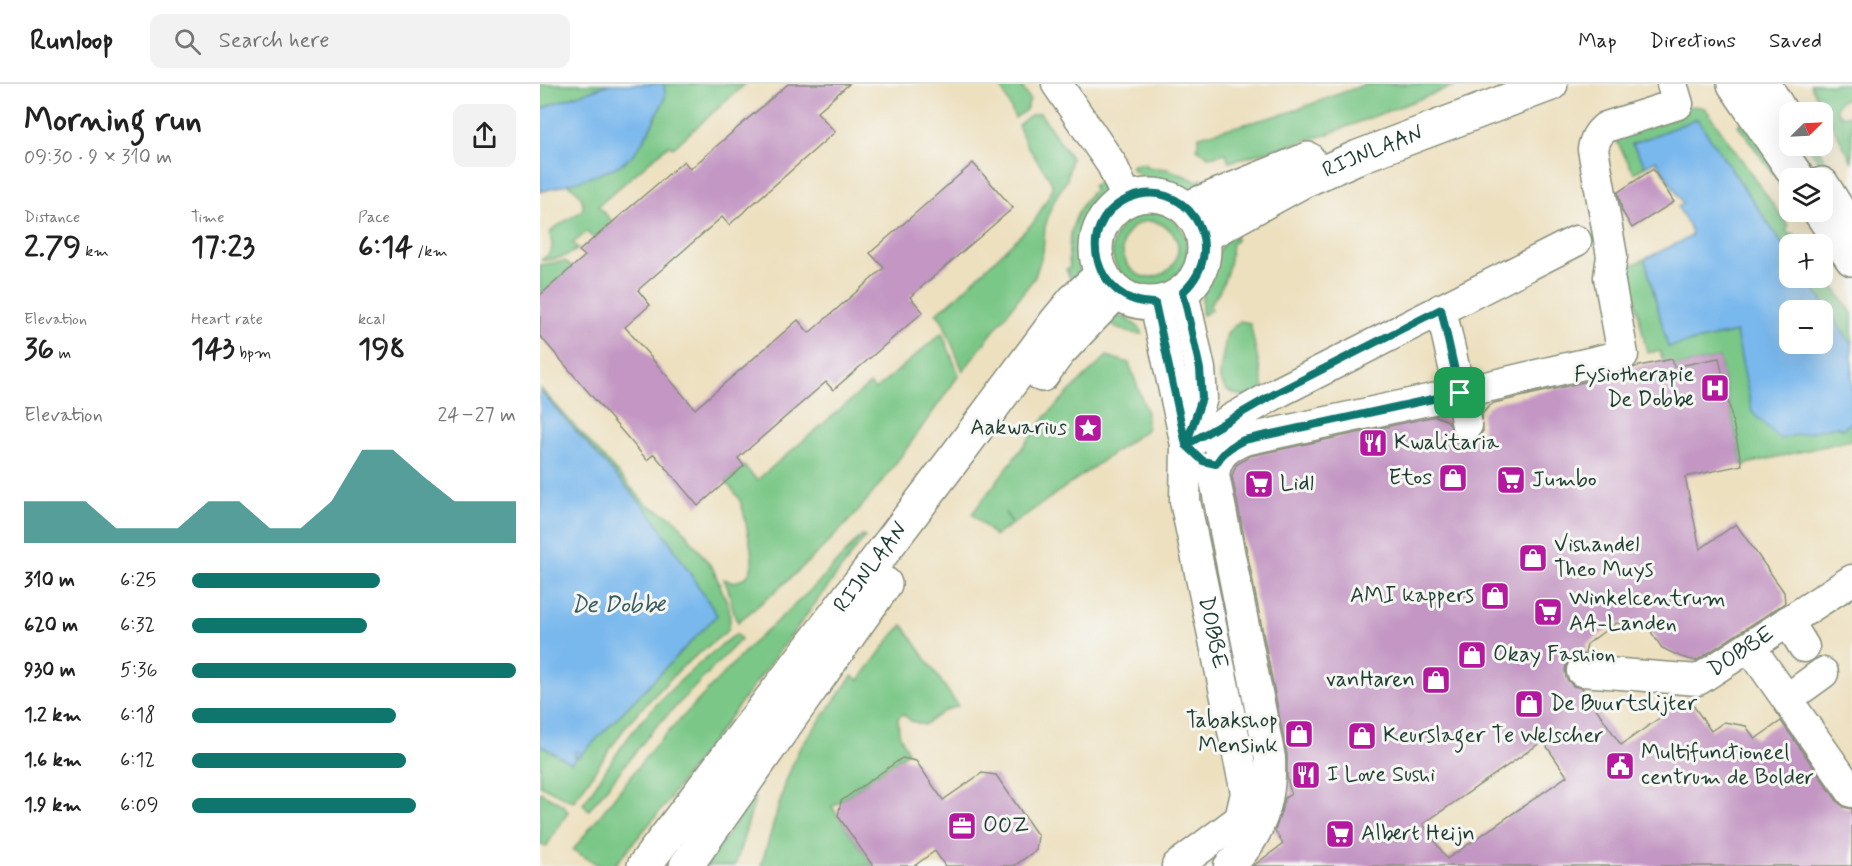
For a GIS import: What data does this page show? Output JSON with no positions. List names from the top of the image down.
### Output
{
  "streets": {
    "street": ["RIJNLAAN", "DOBBE"]
  },
  "crossings": [
    ["RIJNLAAN", "DOBBE"]
  ],
  "water": ["De Dobbe"],
  "places": {
    "hospital": ["Fysiotherapie De Dobbe"],
    "place": ["Aakwarius"],
    "restaurant": ["Kwalitaria", "I Love Sushi"],
    "shop": [
      "Etos",
      "Vishandel Theo Muys",
      "AMI kappers",
      "Okay Fashion",
      "vanHaren",
      "De Buurtslijter",
      "Tabakshop Mensink",
      "Keurslager Te Welscher"
    ],
    "supermarket": [
      "Jumbo",
      "Lidl",
      "Winkelcentrum AA-Landen",
      "Albert Heijn"
    ],
    "public building": ["Multifunctioneel centrum de Bolder"],
    "office": ["OOZ"]
  },
  "north": "top right",
  "page": {
    "header": "Runloop",
    "search": "Search here",
    "nav": ["Map", "Directions", "Saved"],
    "heading": ["Morning run", "09:30 · 9 × 310 m"],
    "map_buttons": ["+", "−"],
    "stats": [
      ["Distance", "2.79 km"],
      ["Time", "17:23"],
      ["Pace", "6:14 /km"],
      ["Elevation", "36 m"],
      ["Heart rate", "143 bpm"],
      ["kcal", "198"]
    ],
    "chart": ["Elevation", "24–27 m"],
    "list": [
      {
        "name": "310 m",
        "note": "6:25"
      },
      {
        "name": "620 m",
        "note": "6:32"
      },
      {
        "name": "930 m",
        "note": "5:36"
      },
      {
        "name": "1.2 km",
        "note": "6:18"
      },
      {
        "name": "1.6 km",
        "note": "6:12"
      },
      {
        "name": "1.9 km",
        "note": "6:09"
      }
    ]
  }
}
